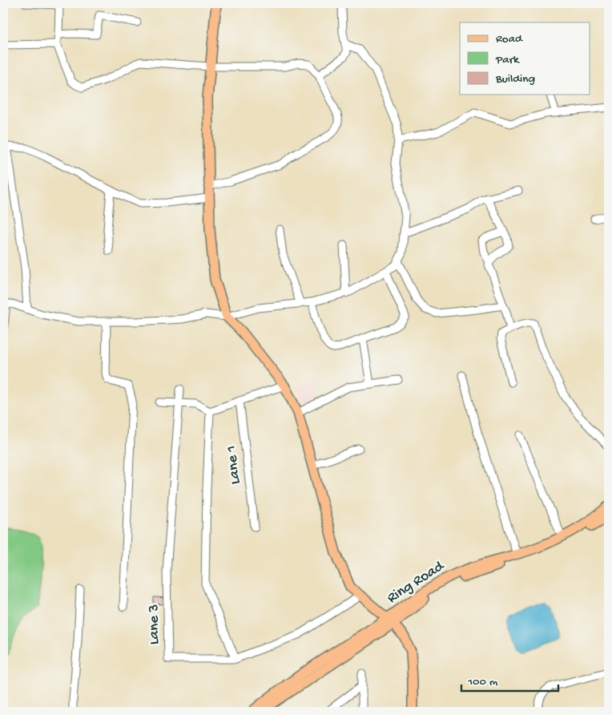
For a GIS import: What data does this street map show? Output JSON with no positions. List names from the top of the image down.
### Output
{
  "streets": {
    "main road": ["Ring Road"],
    "street": ["Lane 1", "Lane 3"]
  },
  "legend": ["Road", "Park", "Building"],
  "scale_bar": "100 m"
}
